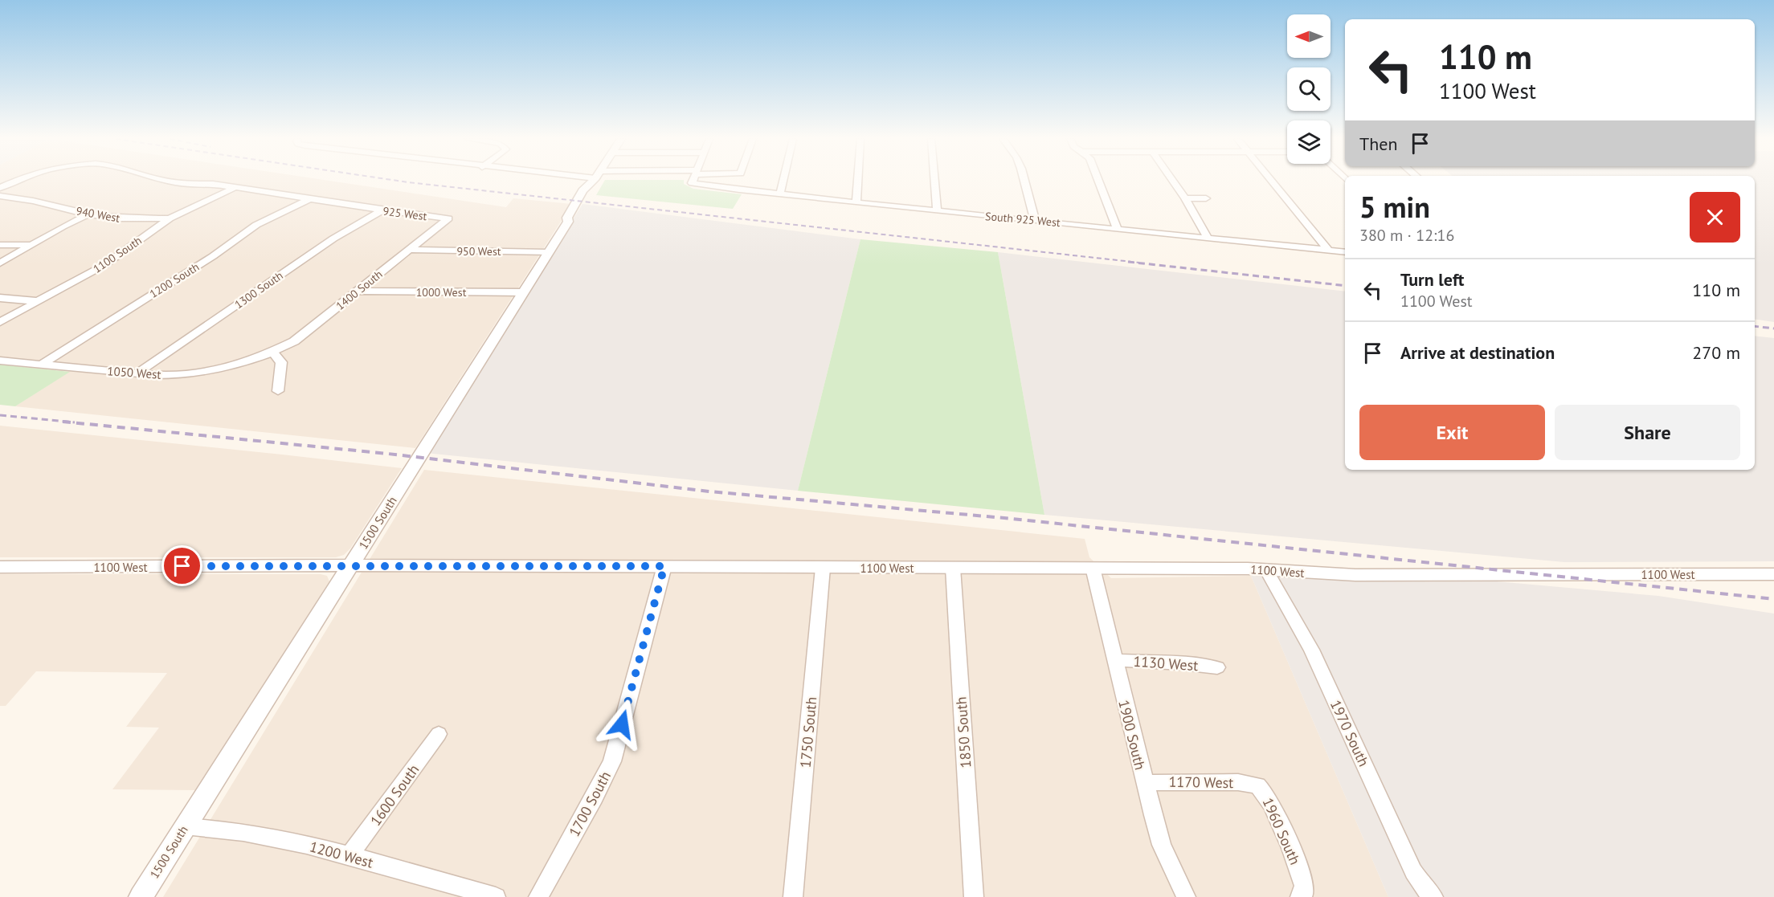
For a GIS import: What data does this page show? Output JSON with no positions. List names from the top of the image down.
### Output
{
  "streets": {
    "street": [
      "925 West",
      "940 West",
      "South 925 West",
      "950 West",
      "1100 South",
      "1200 South",
      "1300 South",
      "1400 South",
      "1000 West",
      "1050 West",
      "1500 South",
      "1100 West",
      "1130 West",
      "1750 South",
      "1850 South",
      "1970 South",
      "1900 South",
      "1170 West",
      "1600 South",
      "1700 South",
      "1960 South",
      "1200 West"
    ]
  },
  "crossings": [
    ["925 West", "1100 South"],
    ["925 West", "1200 South"],
    ["925 West", "1300 South"],
    ["925 West", "1400 South"],
    ["940 West", "1100 South"],
    ["950 West", "1400 South"],
    ["950 West", "1500 South"],
    ["1200 South", "1050 West"],
    ["1300 South", "1050 West"],
    ["1400 South", "1000 West"],
    ["1400 South", "1050 West"],
    ["1000 West", "1500 South"],
    ["1500 South", "1100 West"],
    ["1500 South", "1200 West"],
    ["1100 West", "1750 South"],
    ["1100 West", "1850 South"],
    ["1100 West", "1970 South"],
    ["1100 West", "1900 South"],
    ["1100 West", "1700 South"],
    ["1130 West", "1900 South"],
    ["1900 South", "1170 West"],
    ["1170 West", "1960 South"],
    ["1600 South", "1200 West"]
  ],
  "north": "left",
  "page": {
    "turn": ["110 m", "1100 West"],
    "then": "Then",
    "heading": ["5 min", "380 m · 12:16"],
    "list": [
      {
        "name": "Turn left",
        "note": "1100 West",
        "value": "110 m"
      },
      {
        "name": "Arrive at destination",
        "value": "270 m"
      }
    ],
    "buttons": ["Exit", "Share"]
  }
}
